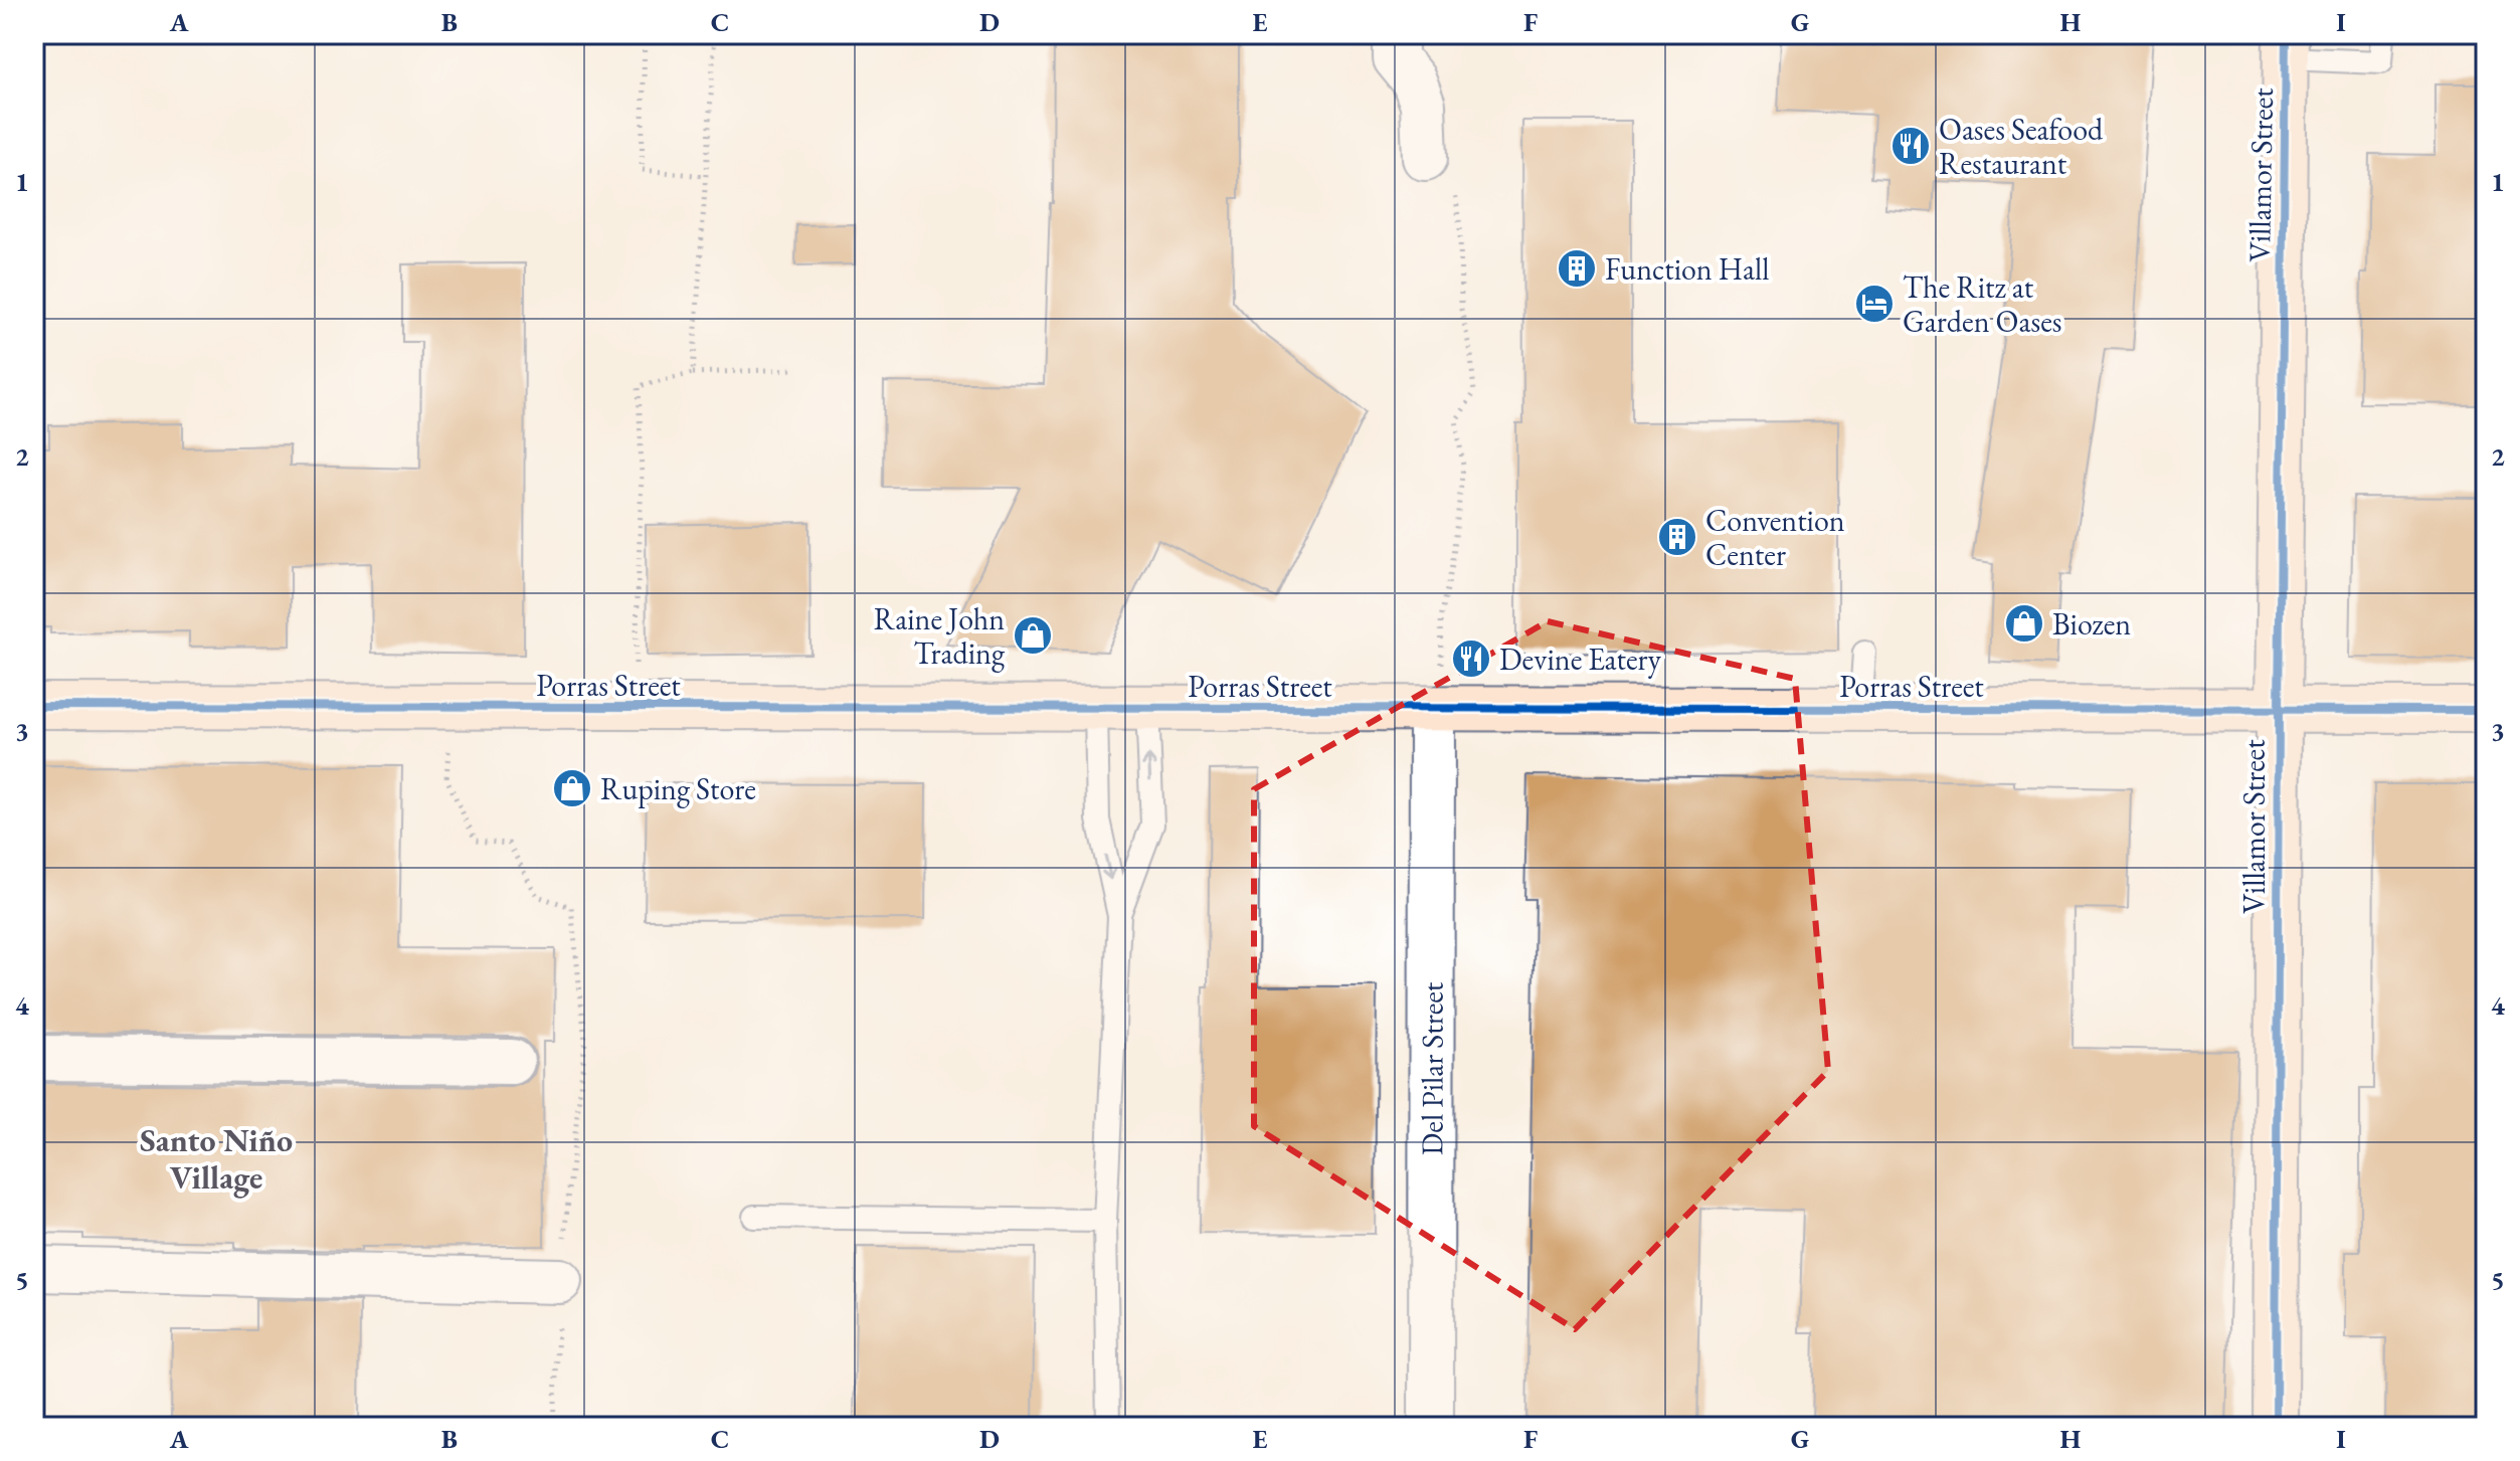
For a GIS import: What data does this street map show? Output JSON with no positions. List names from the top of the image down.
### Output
{
  "streets": {
    "street": ["Villamor Street", "Porras Street", "Del Pilar Street"]
  },
  "crossings": [
    ["Villamor Street", "Porras Street"],
    ["Porras Street", "Del Pilar Street"]
  ],
  "districts": ["Santo Niño Village"],
  "places": {
    "restaurant": ["Oases Seafood Restaurant", "Devine Eatery"],
    "building": ["Function Hall", "Convention Center"],
    "hotel": ["The Ritz at Garden Oases"],
    "shop": ["Biozen", "Raine John Trading", "Ruping Store"]
  },
  "grid": {
    "columns": [
      "A",
      "B",
      "C",
      "D",
      "E",
      "F",
      "G",
      "H",
      "I"
    ],
    "rows": [
      "1",
      "2",
      "3",
      "4",
      "5"
    ]
  }
}
